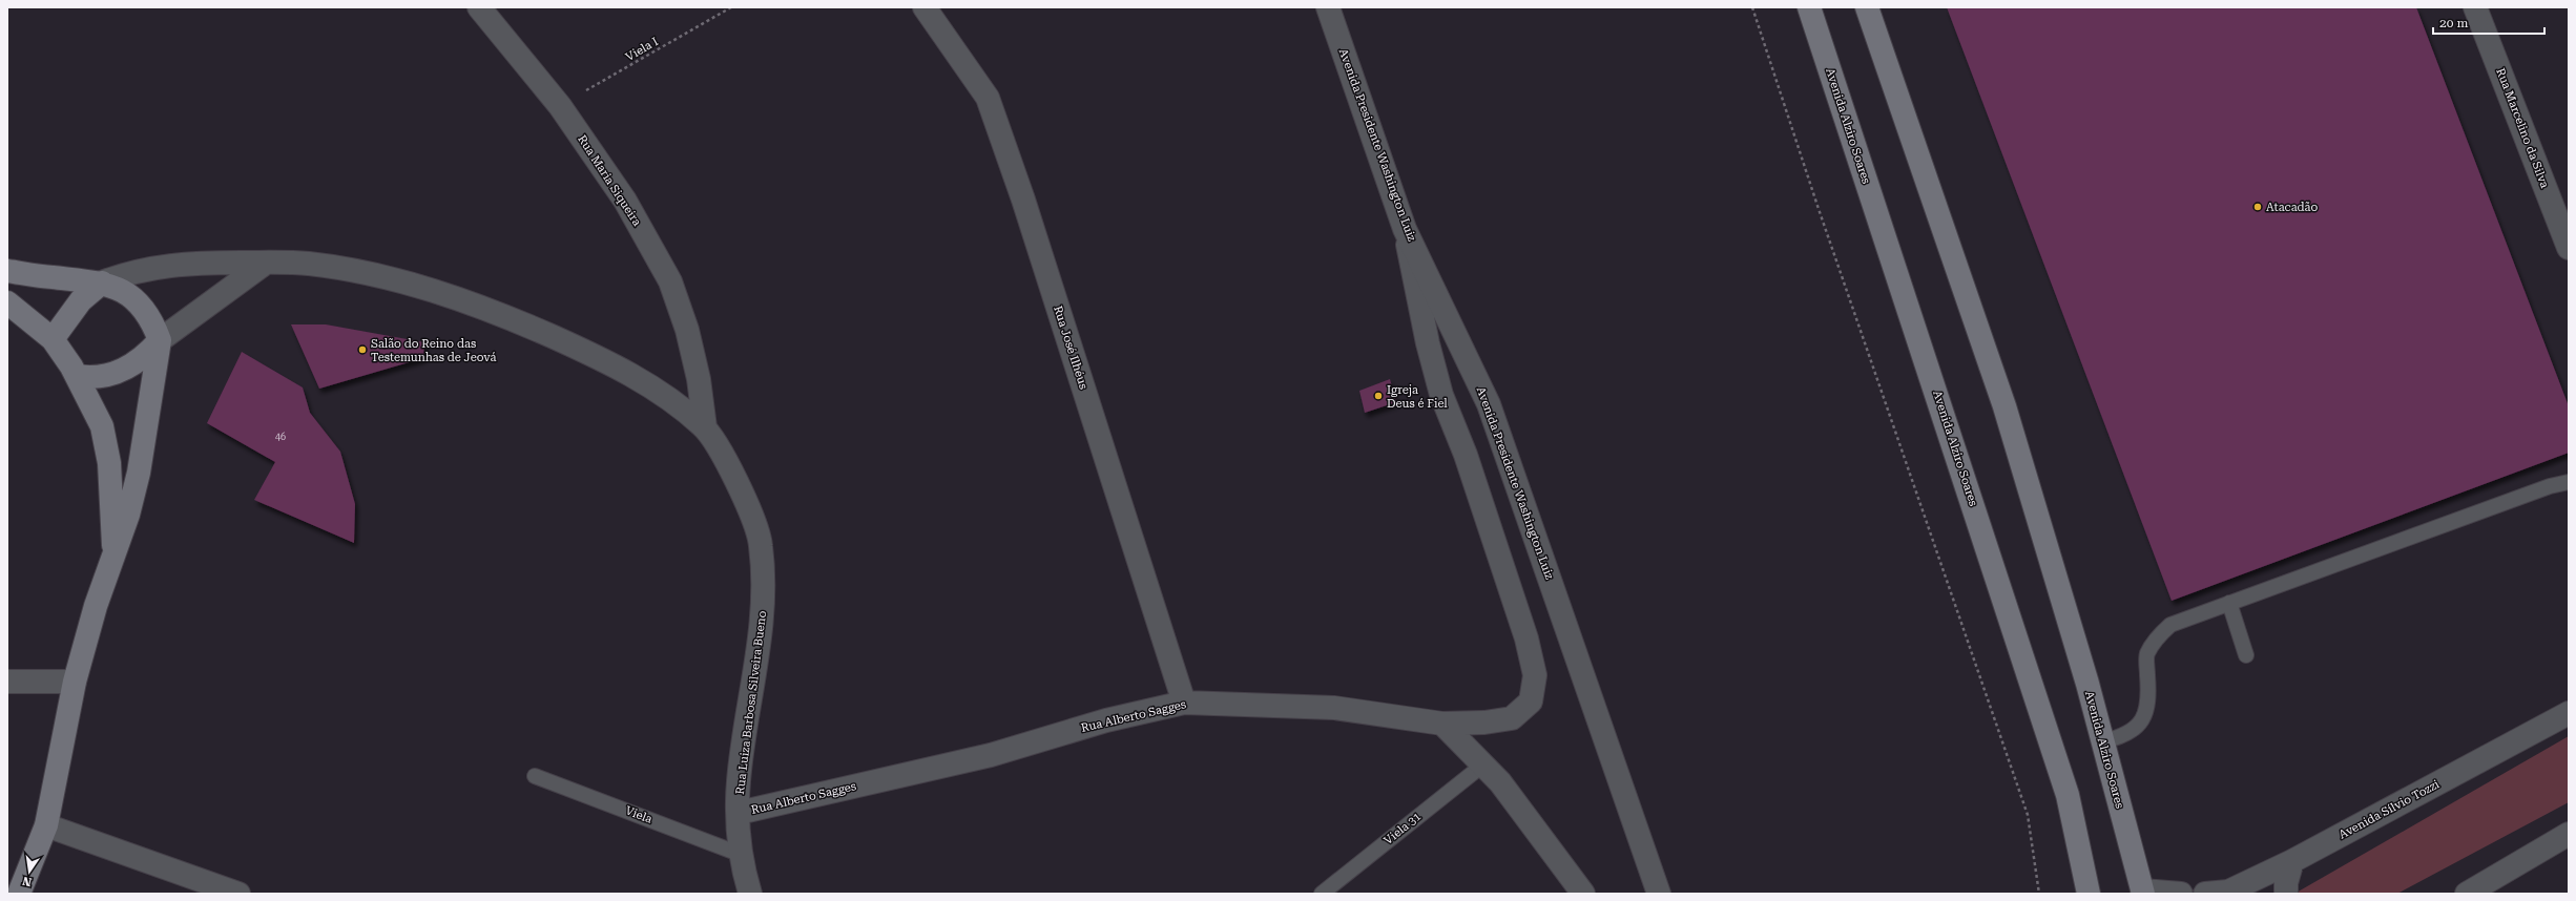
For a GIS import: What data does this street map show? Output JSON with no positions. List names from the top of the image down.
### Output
{
  "streets": {
    "main road": ["Avenida Alziro Soares"],
    "street": [
      "Rua Marcelino da Silva",
      "Avenida Presidente Washington Luiz",
      "Rua Maria Siqueira",
      "Rua José Ilhéus",
      "Rua Luiza Barbosa Silveira Bueno",
      "Rua Alberto Sagges",
      "Avenida Sílvio Tozzi"
    ],
    "lane": ["Viela", "Viela 31"],
    "path": ["Viela I"]
  },
  "crossings": [
    ["Viela I", "Rua Maria Siqueira"],
    ["Avenida Presidente Washington Luiz", "Rua Alberto Sagges"],
    ["Rua Maria Siqueira", "Rua Luiza Barbosa Silveira Bueno"],
    ["Rua José Ilhéus", "Rua Alberto Sagges"],
    ["Rua Luiza Barbosa Silveira Bueno", "Rua Alberto Sagges"]
  ],
  "places": ["Atacadão", "Salão do Reino das Testemunhas de Jeová", "Igreja Deus é Fiel"],
  "house_numbers": ["46"],
  "scale_bar": "20 m",
  "north": "bottom"
}
